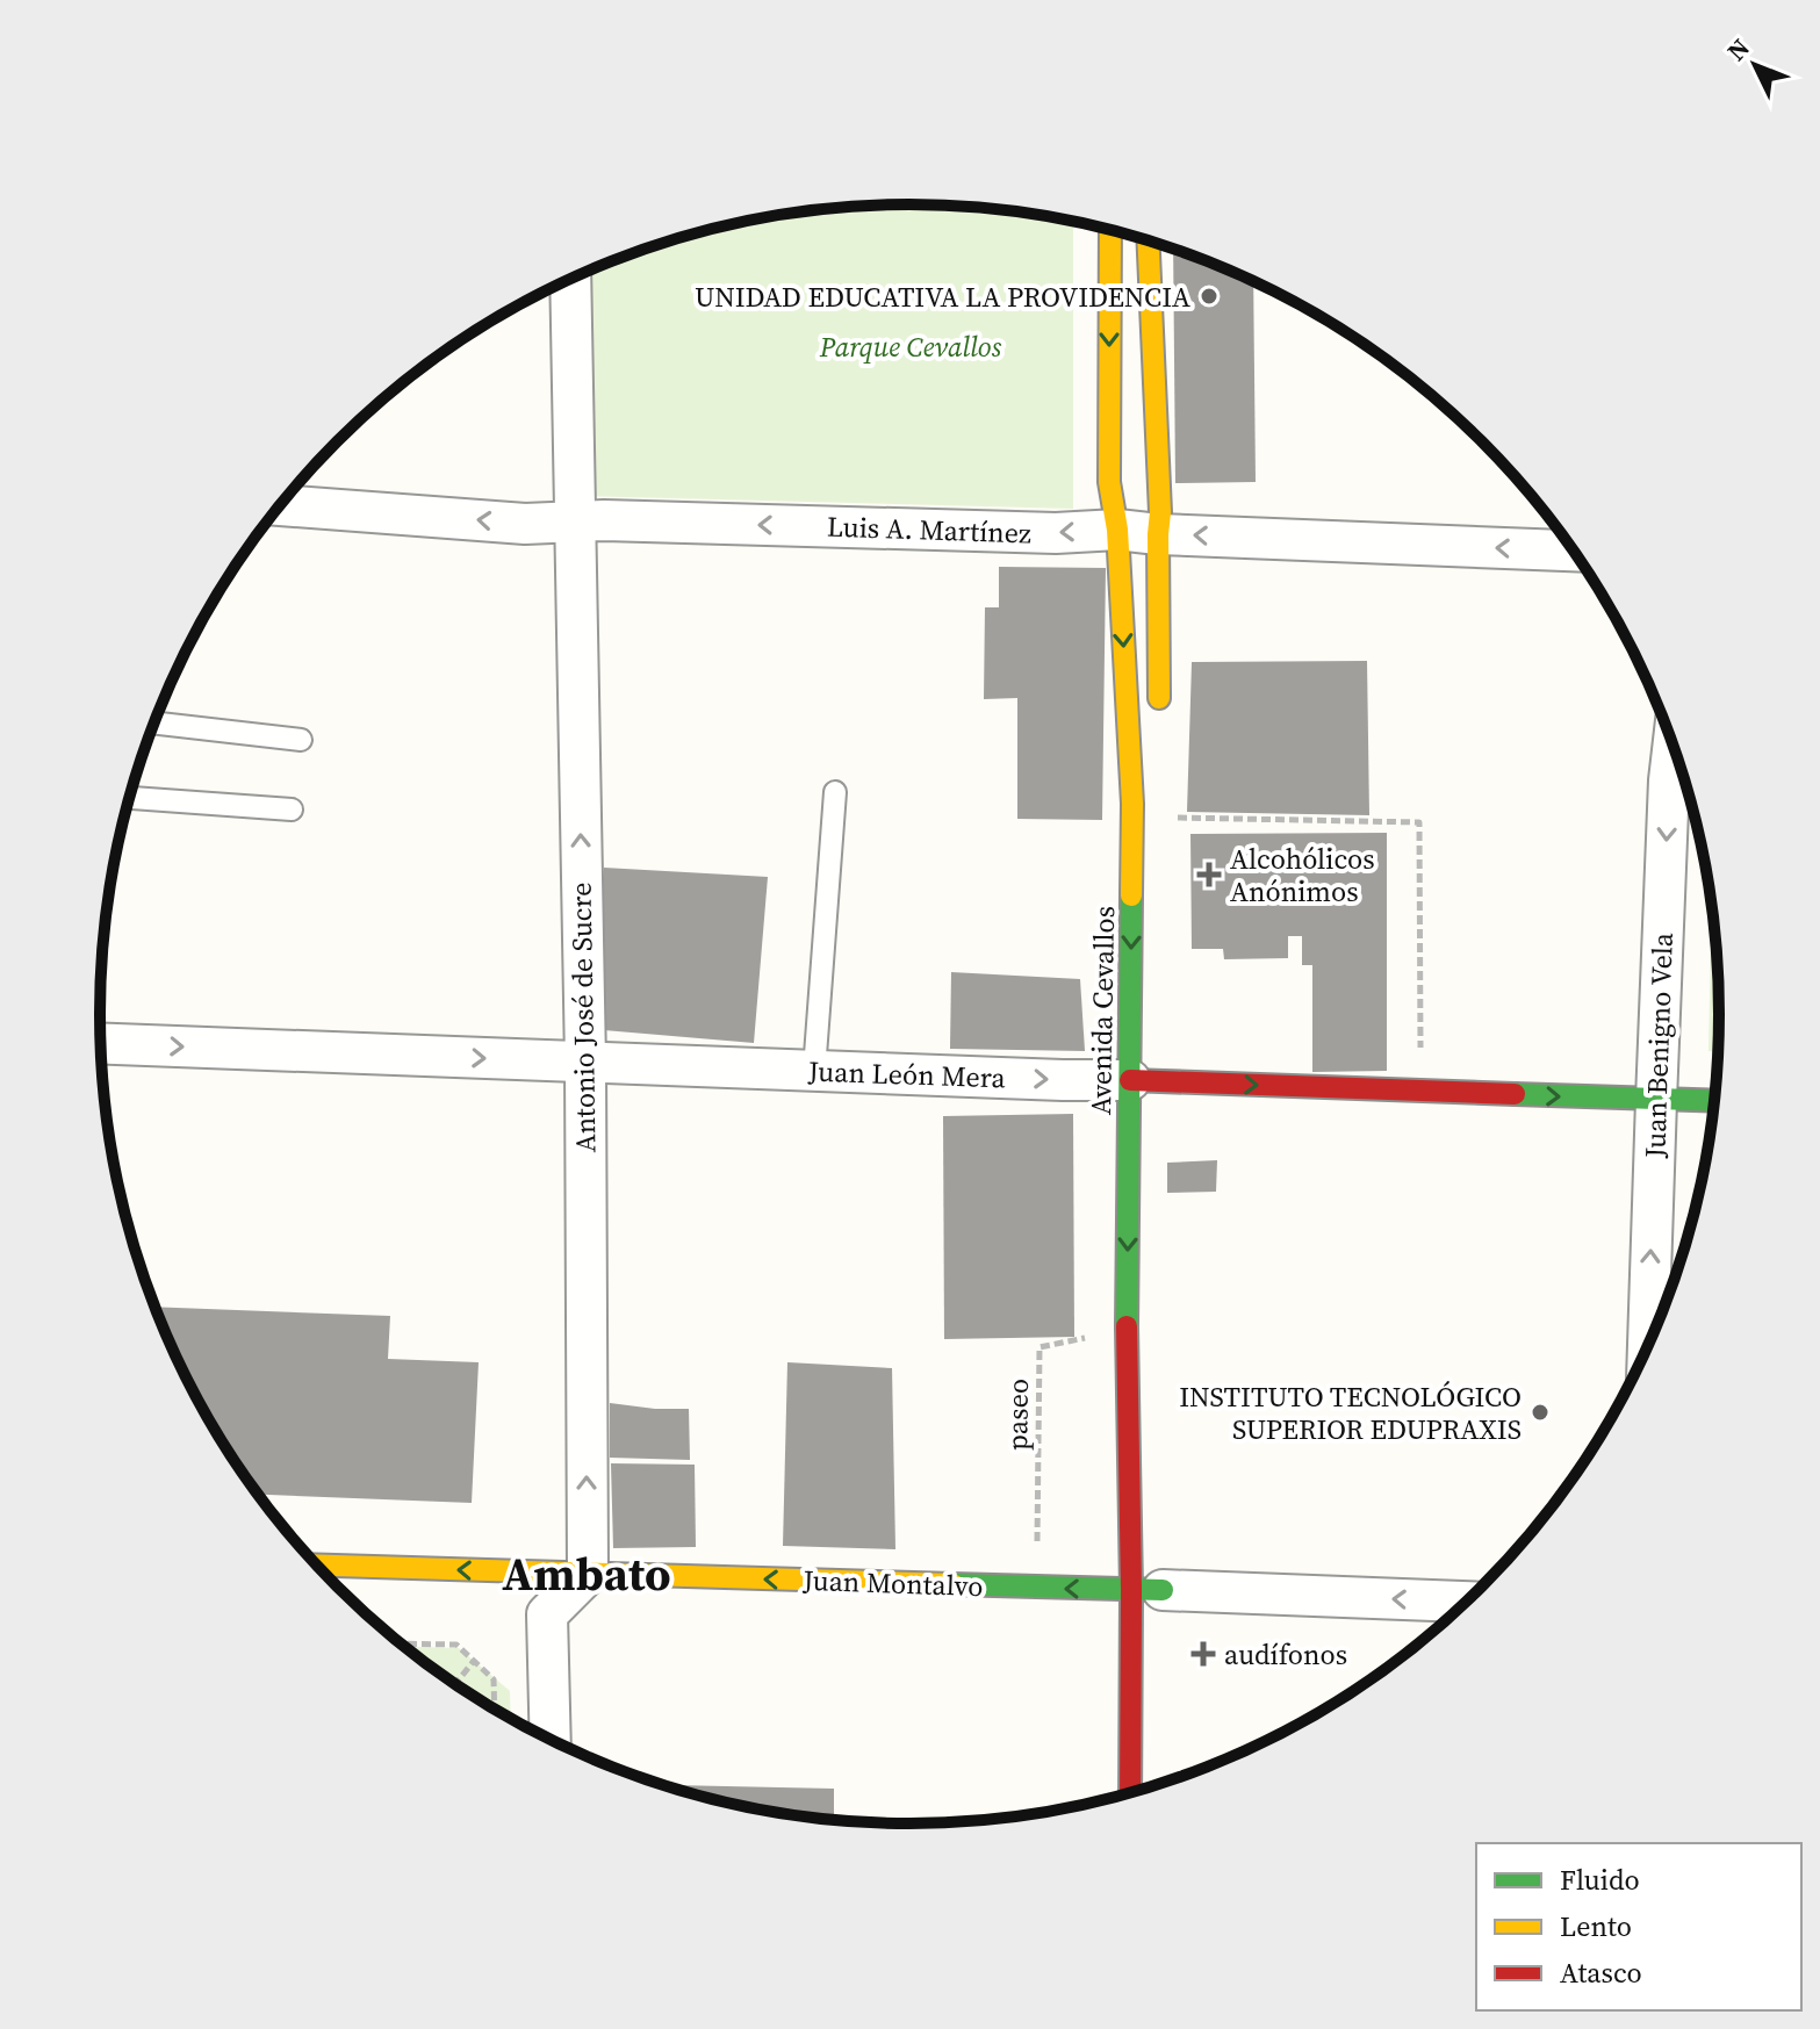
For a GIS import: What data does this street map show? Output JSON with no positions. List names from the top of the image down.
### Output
{
  "streets": {
    "main road": ["Avenida Cevallos", "Juan León Mera", "Juan Montalvo"],
    "street": ["Luis A. Martínez", "Antonio José de Sucre", "Juan Benigno Vela"],
    "path": ["paseo"]
  },
  "crossings": [
    ["Luis A. Martínez", "Avenida Cevallos"],
    ["Luis A. Martínez", "Antonio José de Sucre"],
    ["Avenida Cevallos", "Juan León Mera"],
    ["Avenida Cevallos", "paseo"],
    ["Avenida Cevallos", "Juan Montalvo"],
    ["Antonio José de Sucre", "Juan León Mera"],
    ["Antonio José de Sucre", "Juan Montalvo"],
    ["Juan Benigno Vela", "Juan León Mera"]
  ],
  "one_way": [
    "Luis A. Martínez",
    "Antonio José de Sucre",
    "Juan León Mera",
    "Juan Montalvo"
  ],
  "districts": ["Ambato"],
  "parks": ["Parque Cevallos"],
  "places": {
    "other": ["UNIDAD EDUCATIVA LA PROVIDENCIA", "INSTITUTO TECNOLÓGICO SUPERIOR EDUPRAXIS"],
    "health": ["Alcohólicos Anónimos", "audífonos"]
  },
  "legend": ["Fluido", "Lento", "Atasco"],
  "north": "top left"
}
